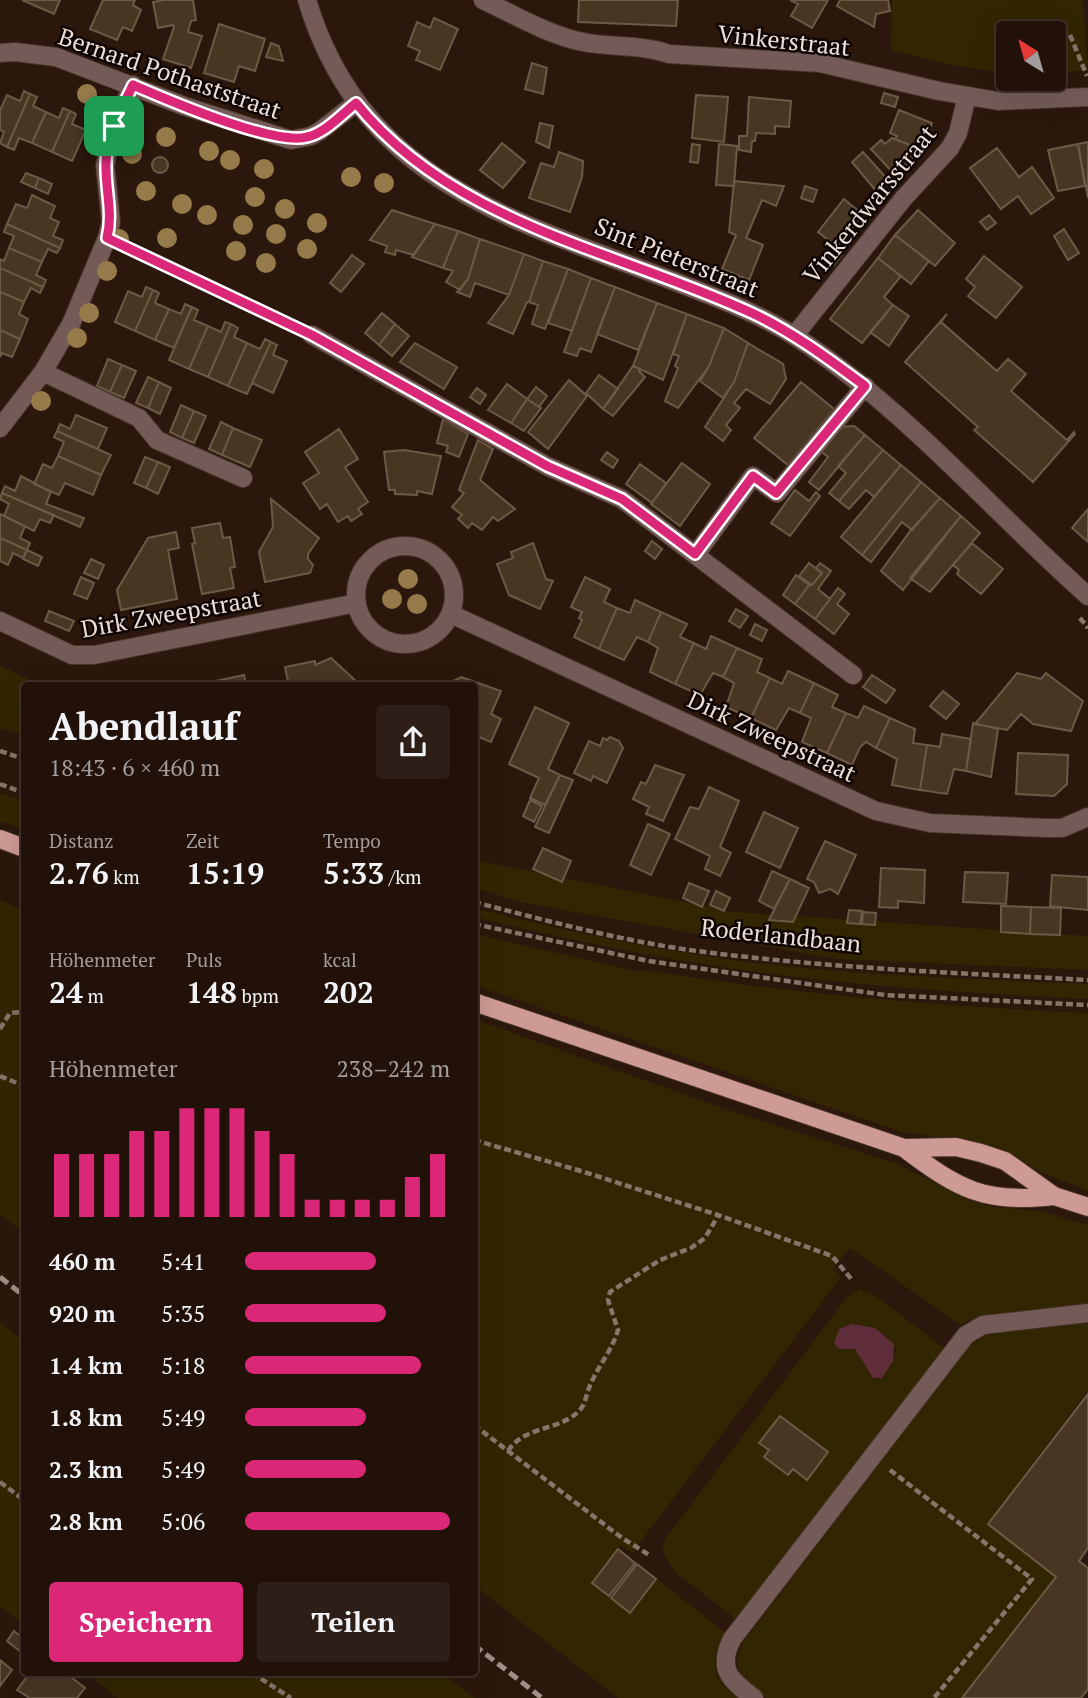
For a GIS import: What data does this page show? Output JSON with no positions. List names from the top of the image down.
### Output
{
  "streets": {
    "street": [
      "Vinkerstraat",
      "Bernard Pothaststraat",
      "Vinkerdwarsstraat",
      "Sint Pieterstraat",
      "Dirk Zweepstraat"
    ],
    "path": ["Roderlandbaan"]
  },
  "crossings": [
    ["Vinkerstraat", "Vinkerdwarsstraat"],
    ["Bernard Pothaststraat", "Sint Pieterstraat"],
    ["Vinkerdwarsstraat", "Sint Pieterstraat"]
  ],
  "north": "top left",
  "page": {
    "heading": ["Abendlauf", "18:43 · 6 × 460 m"],
    "stats": [
      ["Distanz", "2.76 km"],
      ["Zeit", "15:19"],
      ["Tempo", "5:33 /km"],
      ["Höhenmeter", "24 m"],
      ["Puls", "148 bpm"],
      ["kcal", "202"]
    ],
    "chart": ["Höhenmeter", "238–242 m"],
    "list": [
      {
        "name": "460 m",
        "note": "5:41"
      },
      {
        "name": "920 m",
        "note": "5:35"
      },
      {
        "name": "1.4 km",
        "note": "5:18"
      },
      {
        "name": "1.8 km",
        "note": "5:49"
      },
      {
        "name": "2.3 km",
        "note": "5:49"
      },
      {
        "name": "2.8 km",
        "note": "5:06"
      }
    ],
    "buttons": ["Speichern", "Teilen"]
  }
}
